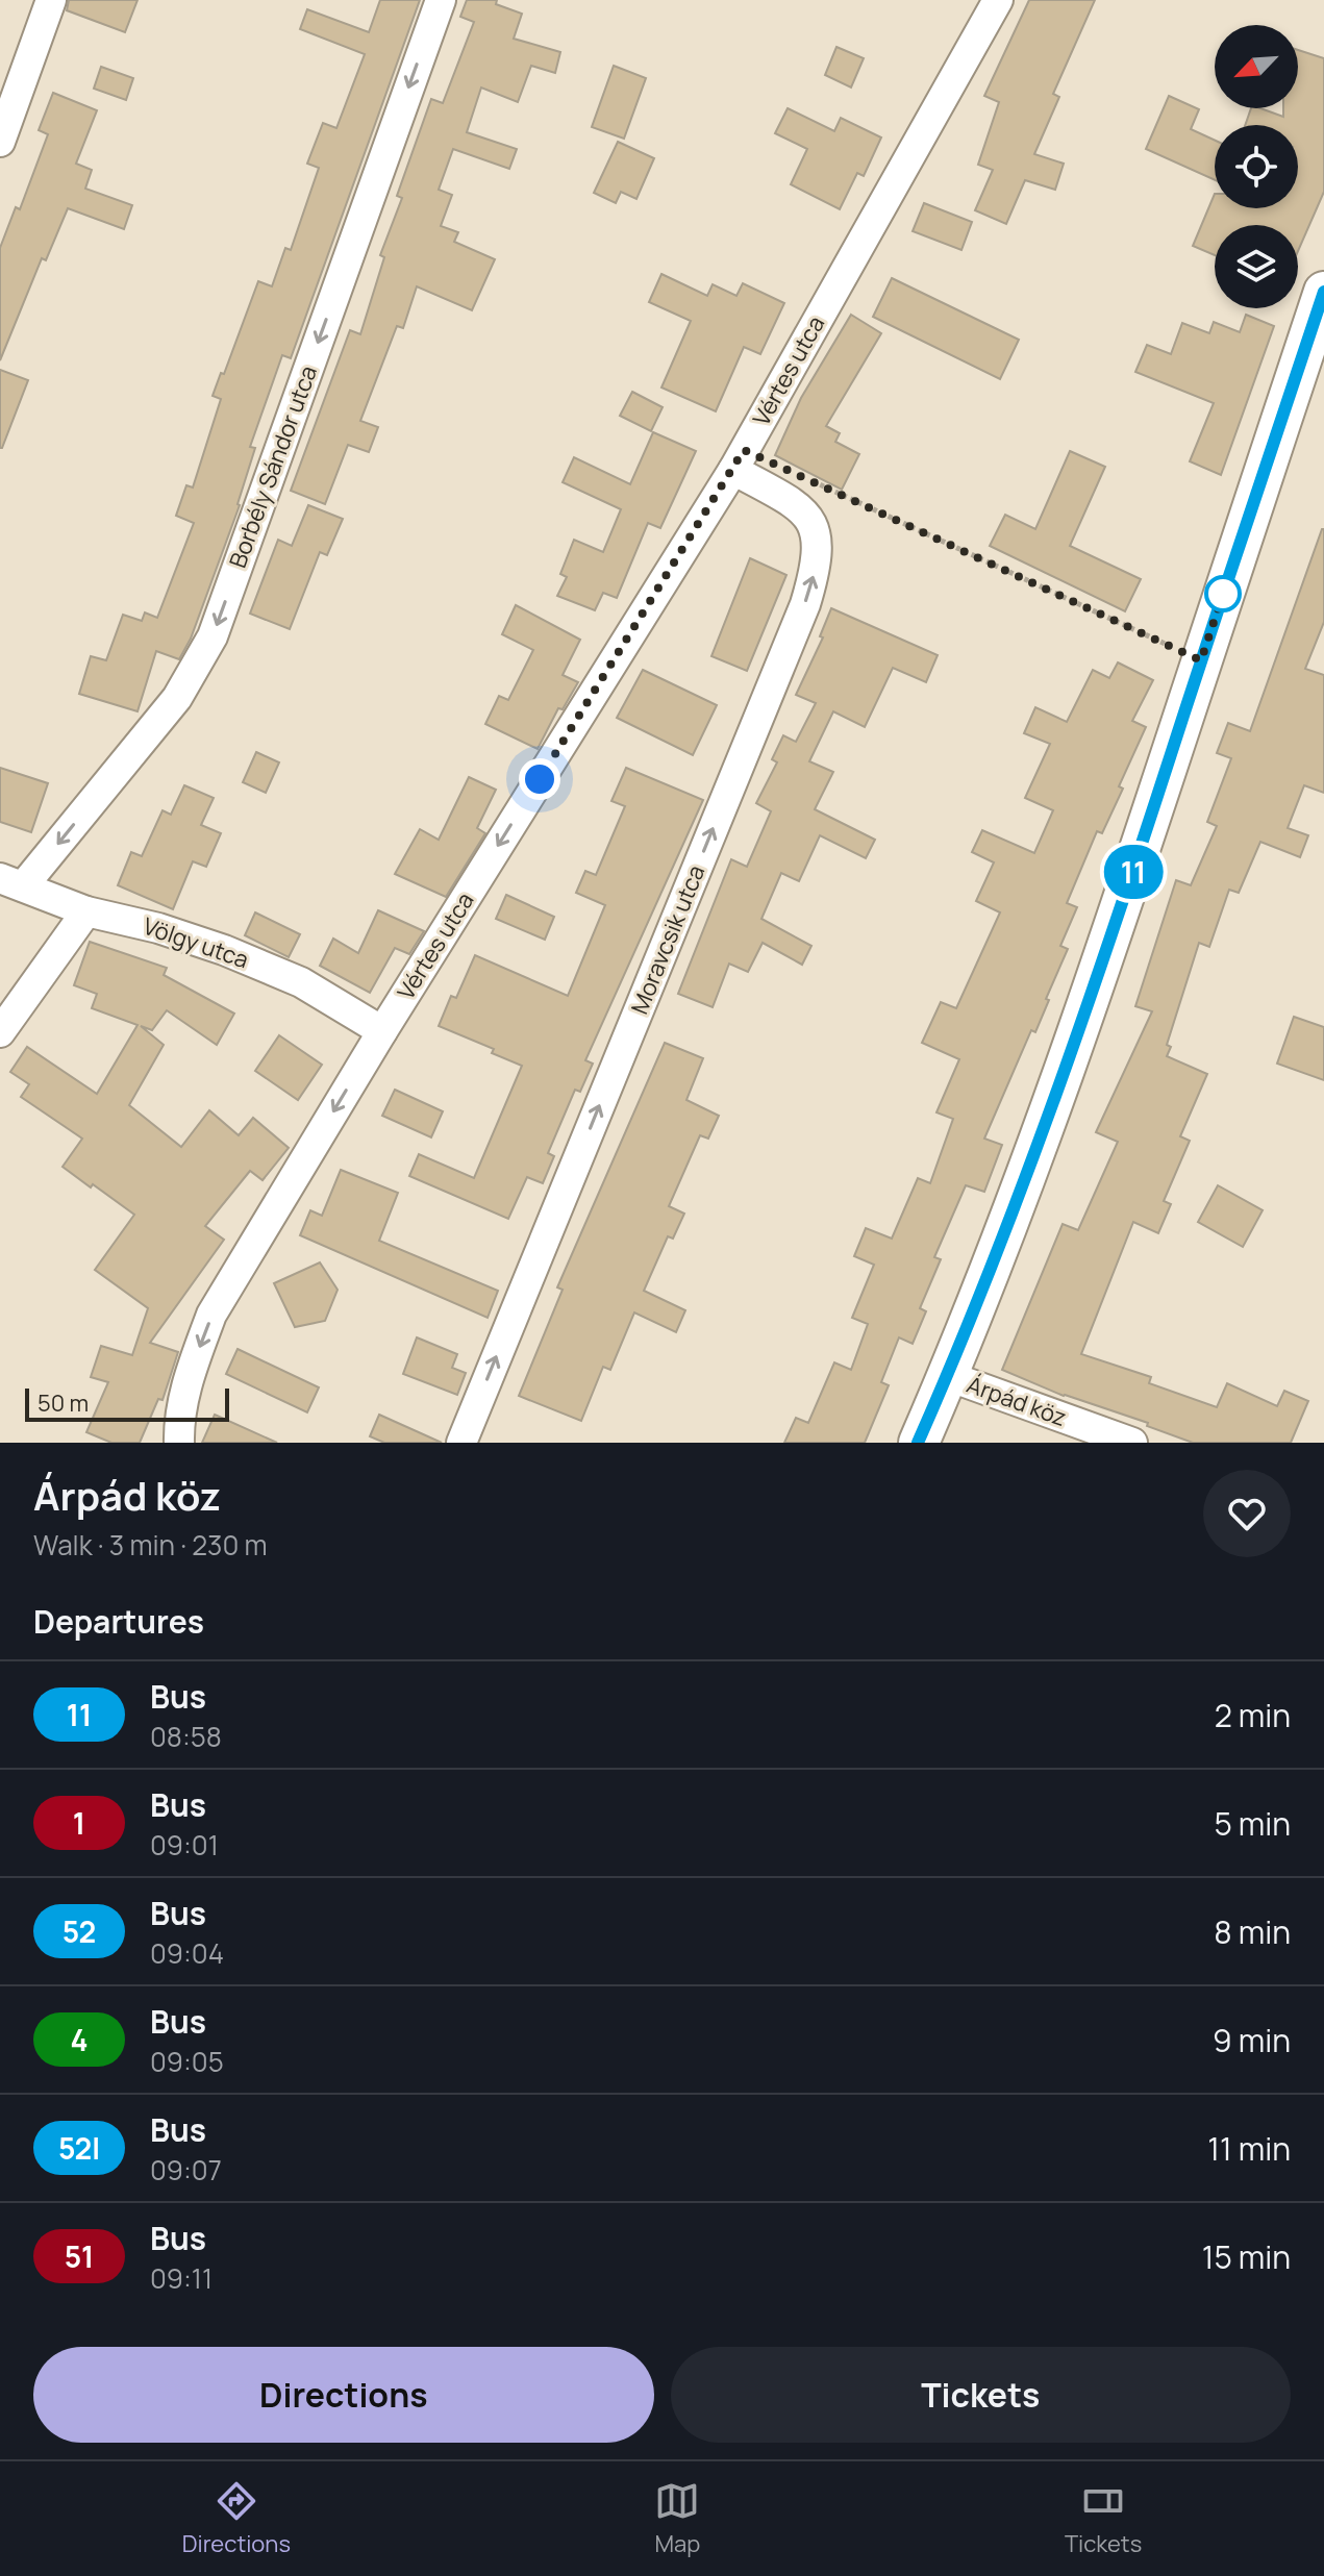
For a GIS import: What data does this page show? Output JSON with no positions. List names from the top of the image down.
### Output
{
  "streets": {
    "street": [
      "Vértes utca",
      "Borbély Sándor utca",
      "Moravcsik utca",
      "Völgy utca",
      "Árpád köz"
    ]
  },
  "crossings": [
    ["Vértes utca", "Moravcsik utca"],
    ["Vértes utca", "Völgy utca"],
    ["Borbély Sándor utca", "Völgy utca"]
  ],
  "one_way": ["Vértes utca", "Borbély Sándor utca", "Moravcsik utca"],
  "lines": ["bus line 11"],
  "scale_bar": "50 m",
  "north": "bottom left",
  "page": {
    "on_map": "11",
    "scale": "50 m",
    "heading": [
      ["Árpád köz", "Walk · 3 min · 230 m"],
      "Departures"
    ],
    "list": [
      {
        "mark": "11",
        "name": "Bus",
        "note": "08:58",
        "value": "2 min"
      },
      {
        "mark": "1",
        "name": "Bus",
        "note": "09:01",
        "value": "5 min"
      },
      {
        "mark": "52",
        "name": "Bus",
        "note": "09:04",
        "value": "8 min"
      },
      {
        "mark": "4",
        "name": "Bus",
        "note": "09:05",
        "value": "9 min"
      },
      {
        "mark": "52I",
        "name": "Bus",
        "note": "09:07",
        "value": "11 min"
      },
      {
        "mark": "51",
        "name": "Bus",
        "note": "09:11",
        "value": "15 min"
      }
    ],
    "buttons": ["Directions", "Tickets"],
    "tabs": ["Directions", "Map", "Tickets"]
  }
}
